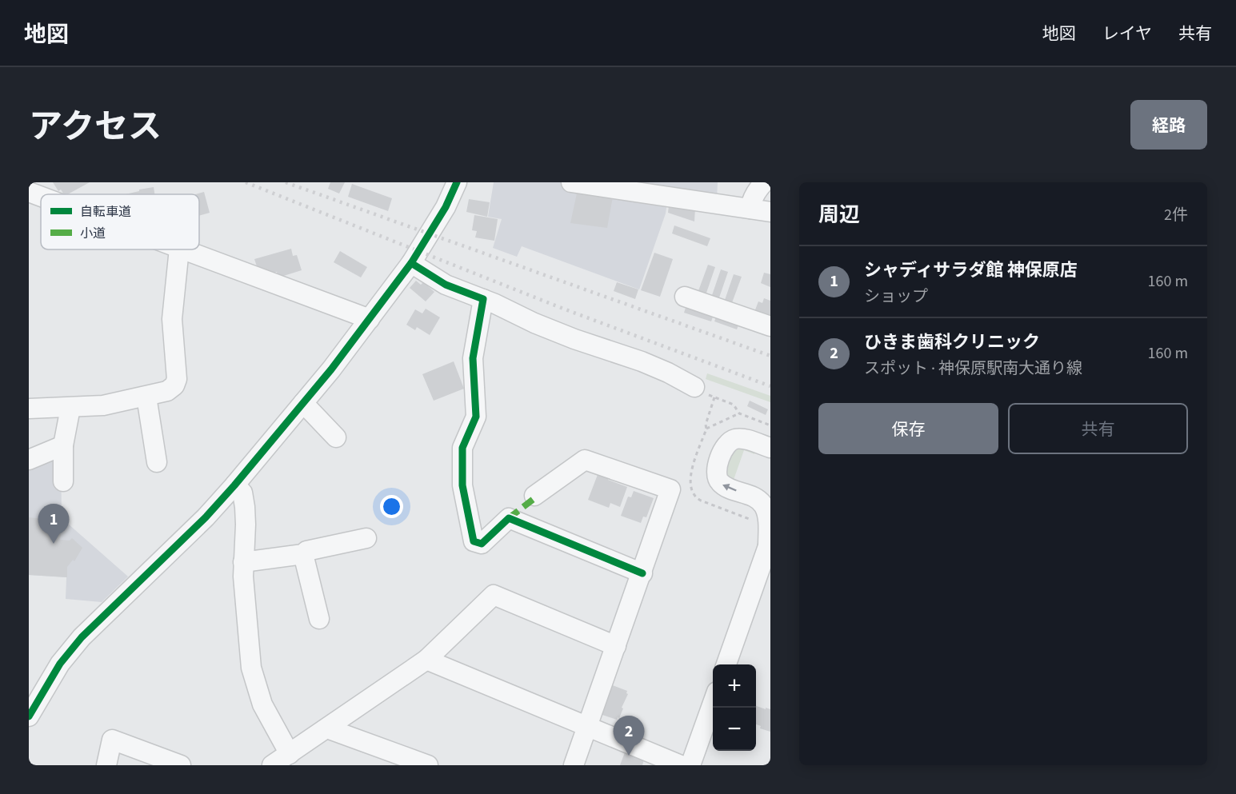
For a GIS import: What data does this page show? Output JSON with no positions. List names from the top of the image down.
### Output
{
  "legend": ["自転車道", "小道"],
  "page": {
    "header": "地図",
    "nav": ["地図", "レイヤ", "共有"],
    "title": "アクセス",
    "buttons": [
      "経路",
      ["保存", "共有"]
    ],
    "heading": ["周辺", "2件"],
    "list": [
      {
        "mark": "1",
        "name": "シャディサラダ館 神保原店",
        "note": "ショップ",
        "value": "160 m"
      },
      {
        "mark": "2",
        "name": "ひきま歯科クリニック",
        "note": "スポット · 神保原駅南大通り線",
        "value": "160 m"
      }
    ],
    "pins": ["1", "2"],
    "map_buttons": ["+", "−"]
  }
}
